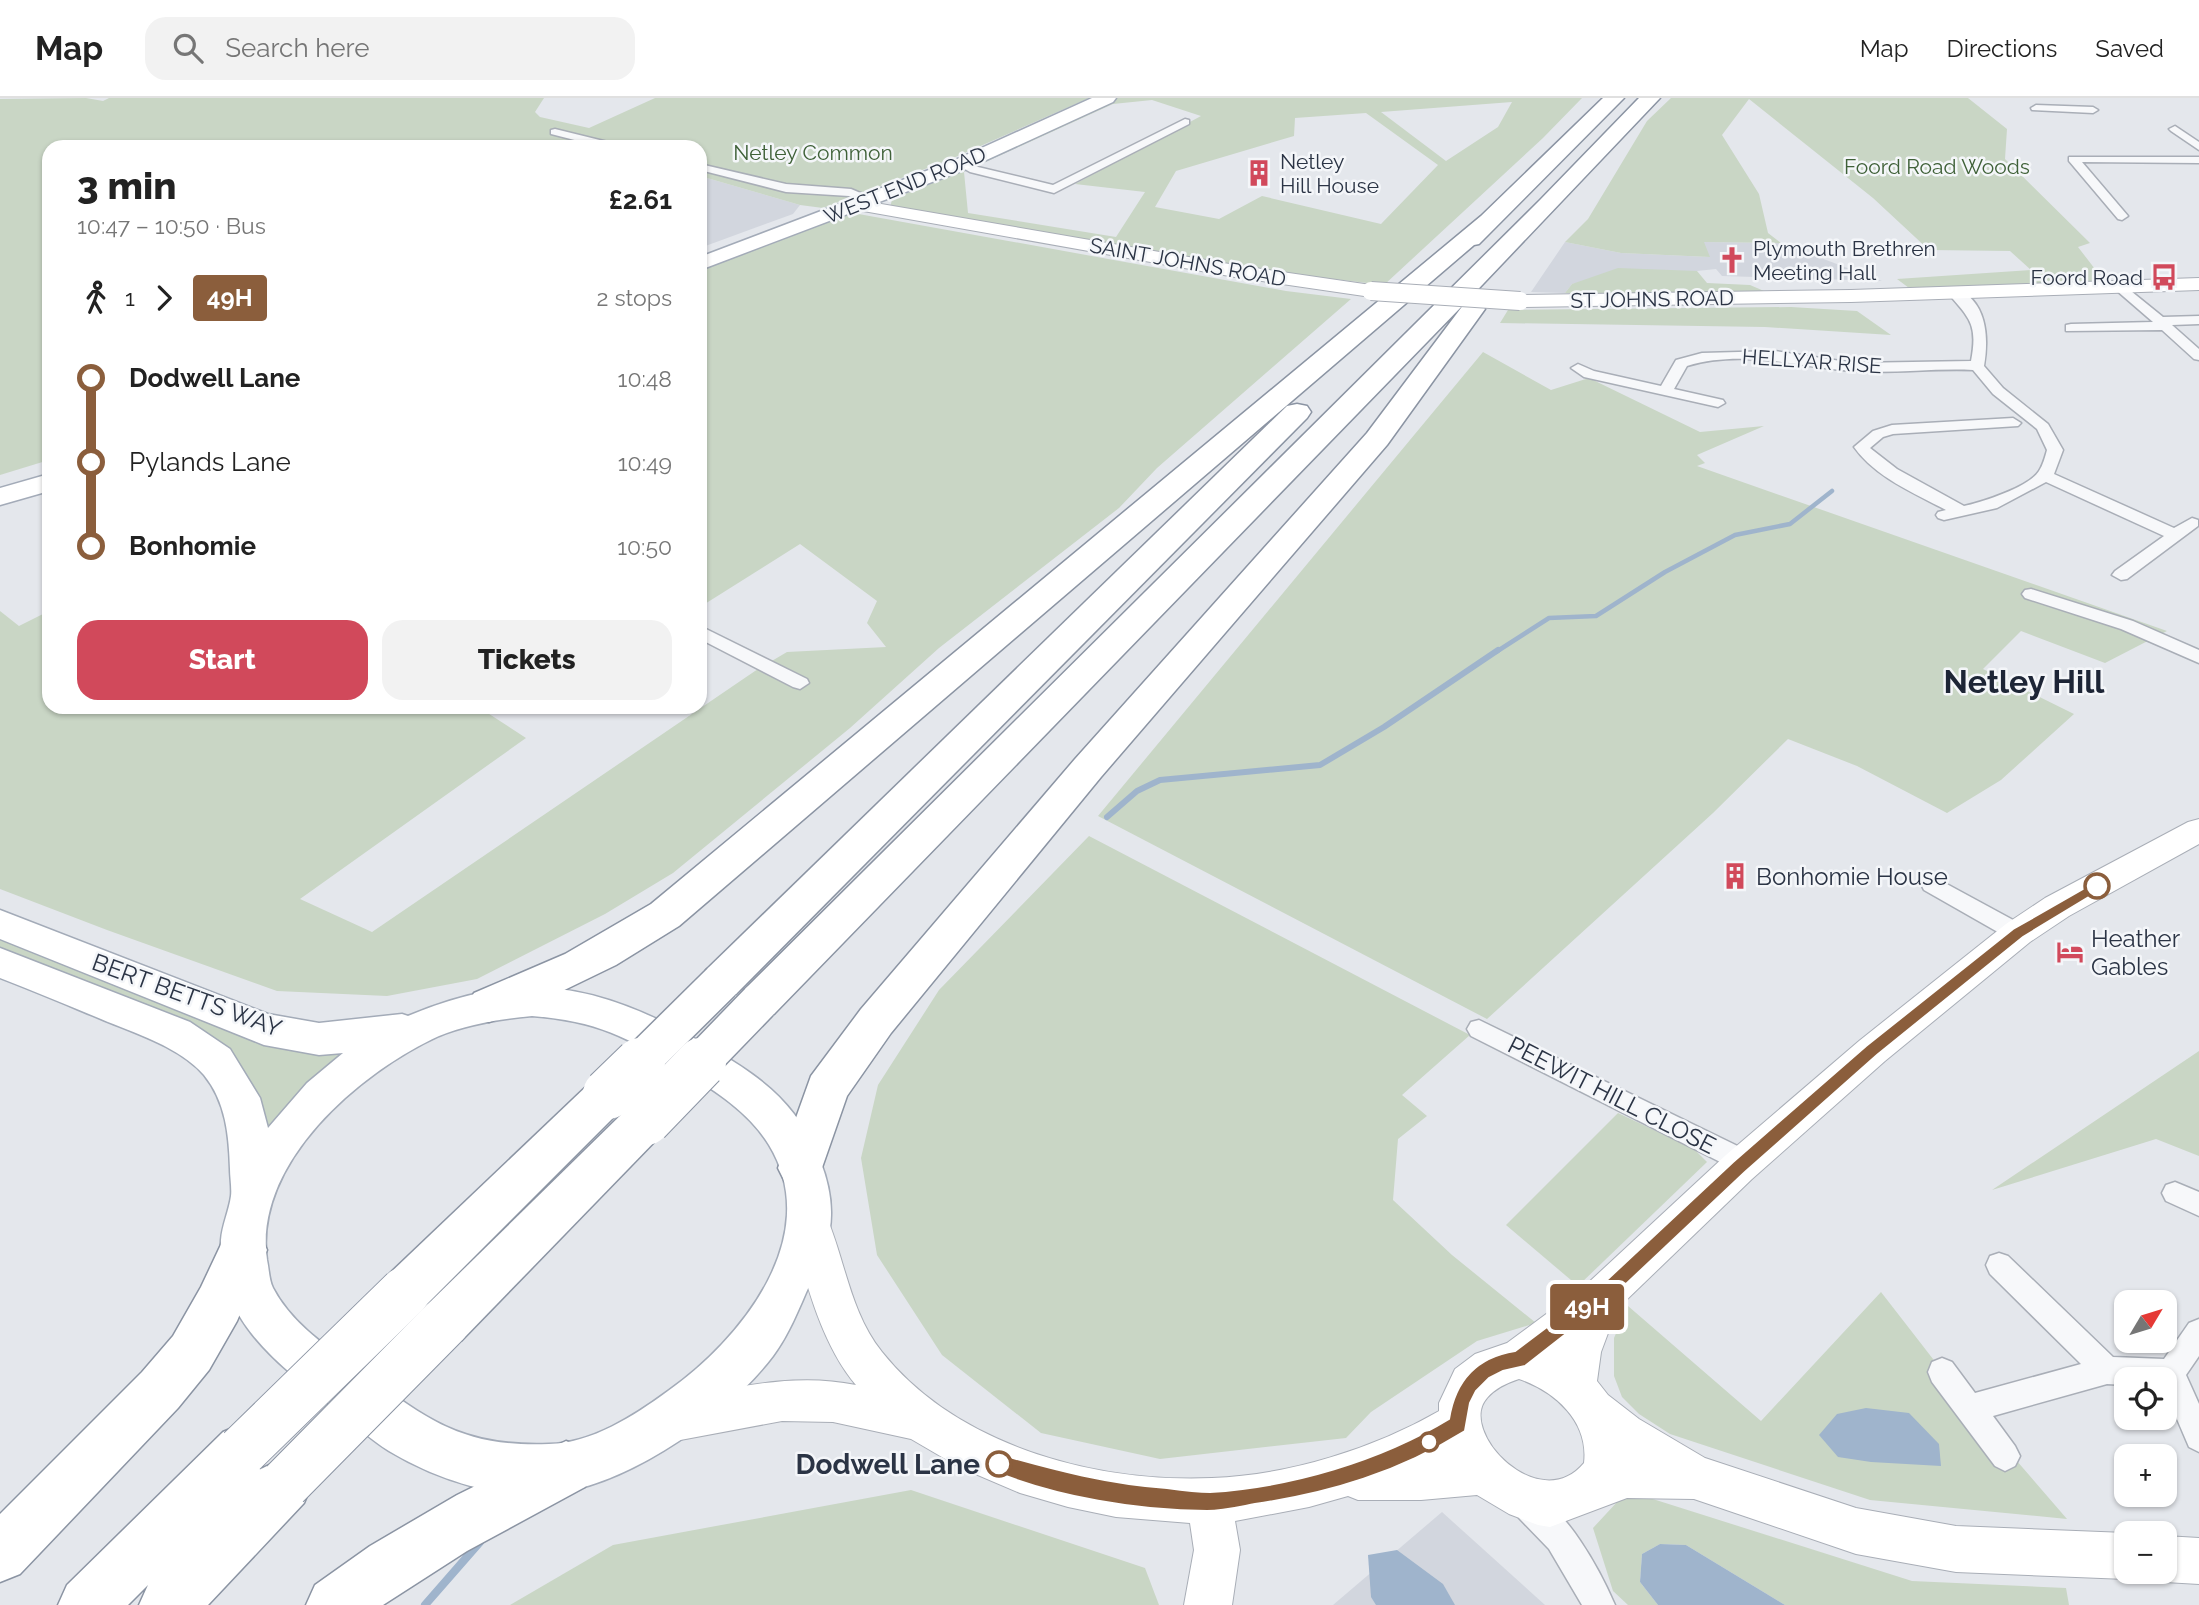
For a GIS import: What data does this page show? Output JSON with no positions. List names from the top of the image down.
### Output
{
  "streets": {
    "main road": ["WEST END ROAD", "BERT BETTS WAY"],
    "street": [
      "SAINT JOHNS ROAD",
      "ST JOHNS ROAD",
      "HELLYAR RISE",
      "PEEWIT HILL CLOSE"
    ]
  },
  "crossings": [
    ["WEST END ROAD", "SAINT JOHNS ROAD"],
    ["SAINT JOHNS ROAD", "ST JOHNS ROAD"]
  ],
  "districts": ["Netley Hill"],
  "parks": ["Netley Common", "Foord Road Woods"],
  "places": {
    "building": ["Netley Hill House", "Bonhomie House"],
    "church": ["Plymouth Brethren Meeting Hall"],
    "bus stop": ["Foord Road"],
    "hotel": ["Heather Gables"],
    "other": ["Dodwell Lane"]
  },
  "lines": ["bus line 49H"],
  "north": "top right",
  "page": {
    "header": "Map",
    "search": "Search here",
    "nav": ["Map", "Directions", "Saved"],
    "on_map": "49H",
    "heading": ["3 min", "10:47 – 10:50 · Bus", "£2.61"],
    "legs": ["1", "49H", "2 stops"],
    "list": [
      {
        "name": "Dodwell Lane",
        "value": "10:48"
      },
      {
        "name": "Pylands Lane",
        "value": "10:49"
      },
      {
        "name": "Bonhomie",
        "value": "10:50"
      }
    ],
    "buttons": ["Start", "Tickets"],
    "map_buttons": ["+", "−"]
  }
}
